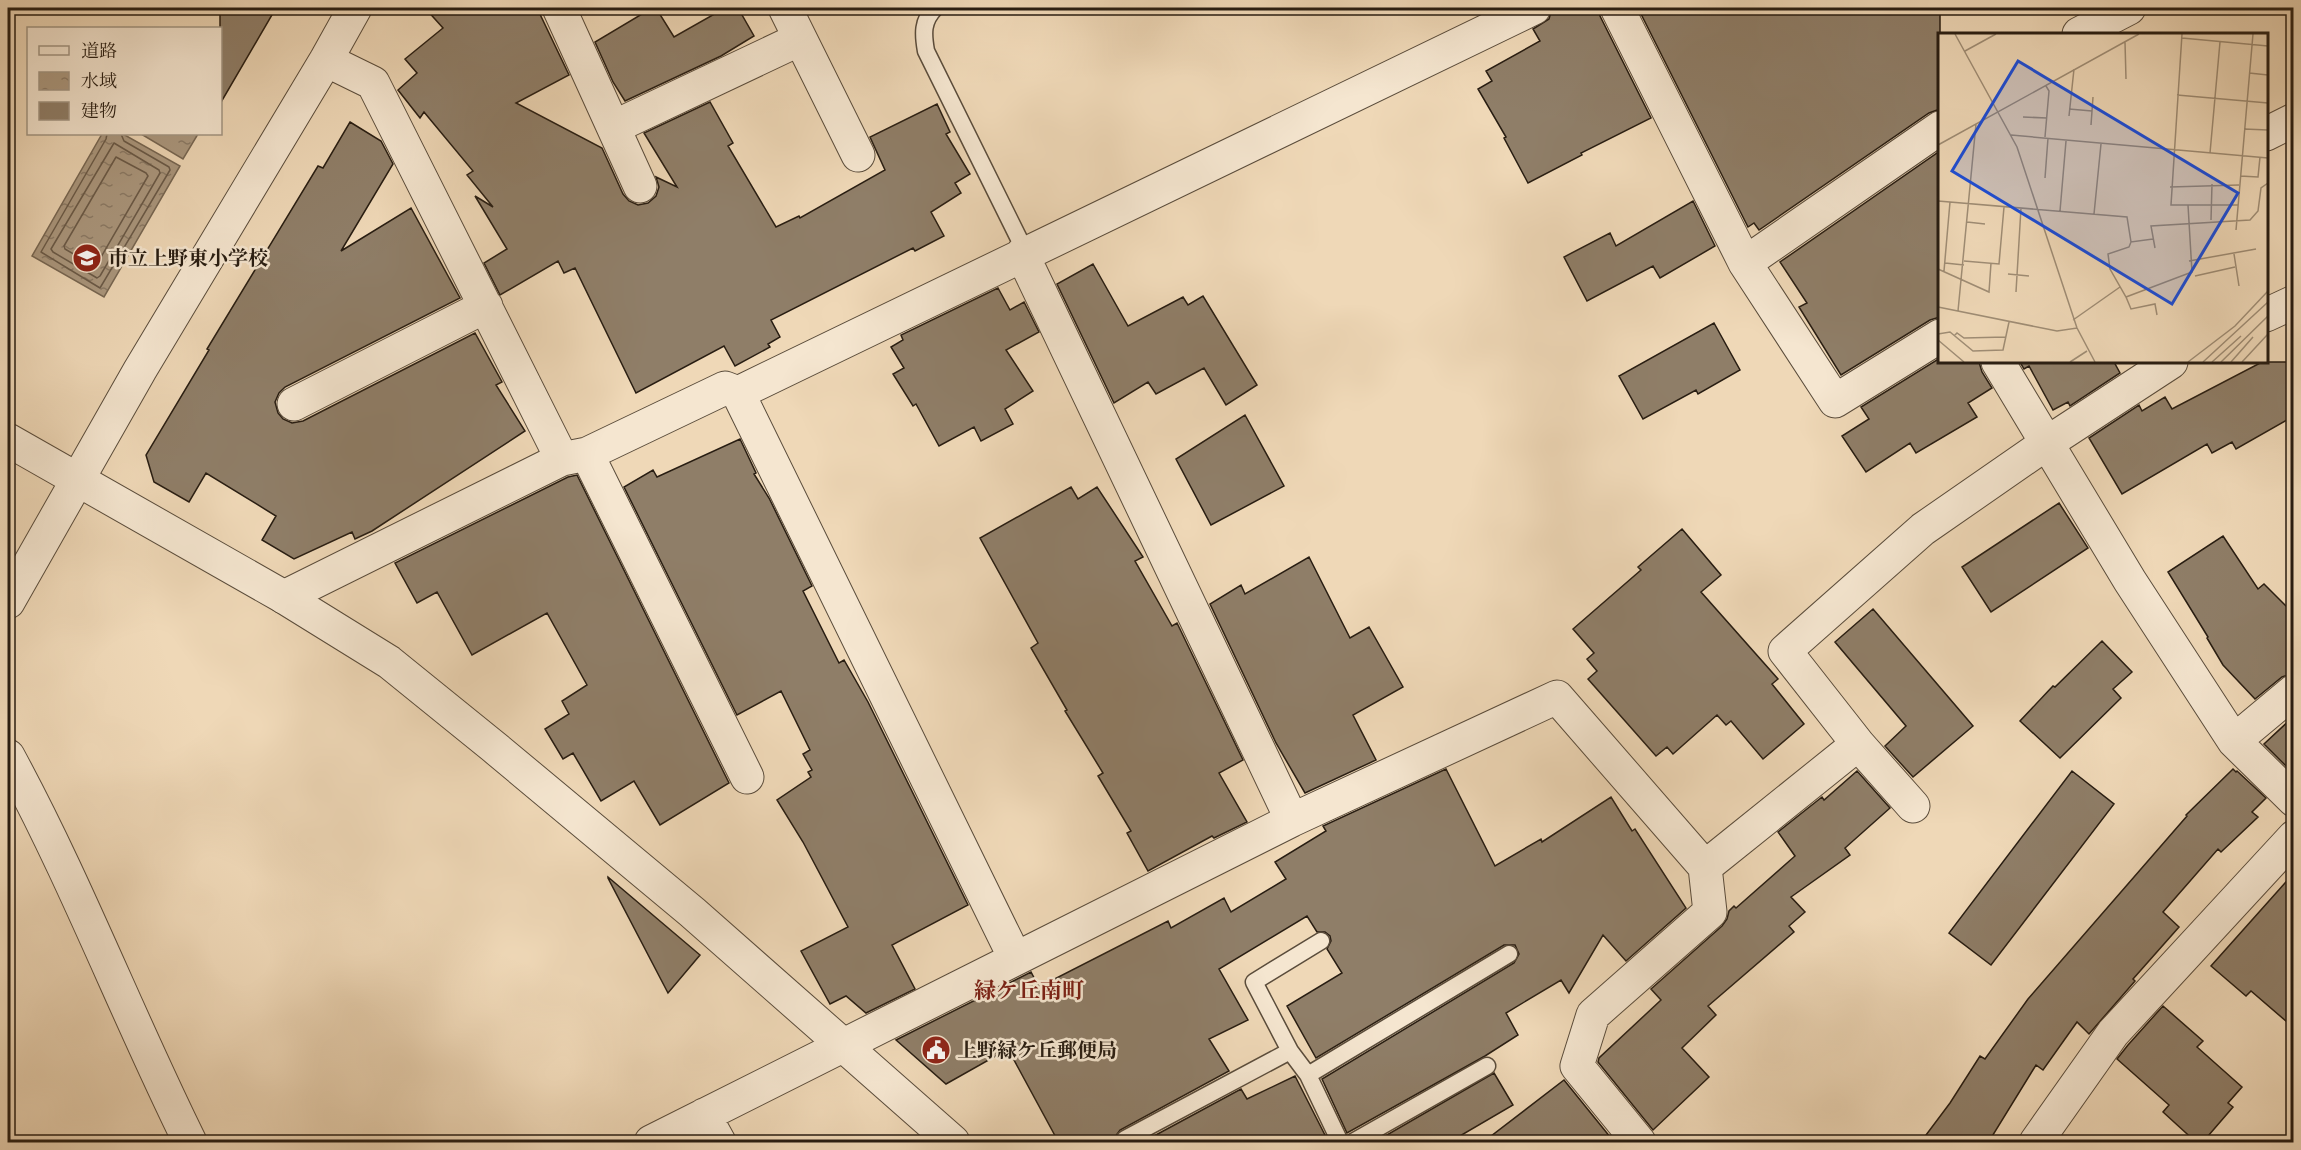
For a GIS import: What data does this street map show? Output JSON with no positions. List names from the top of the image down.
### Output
{
  "districts": ["緑ケ丘南町"],
  "places": {
    "school or university": ["市立上野東小学校"],
    "public building": ["上野緑ケ丘郵便局"]
  },
  "legend": ["道路", "水域", "建物"]
}
